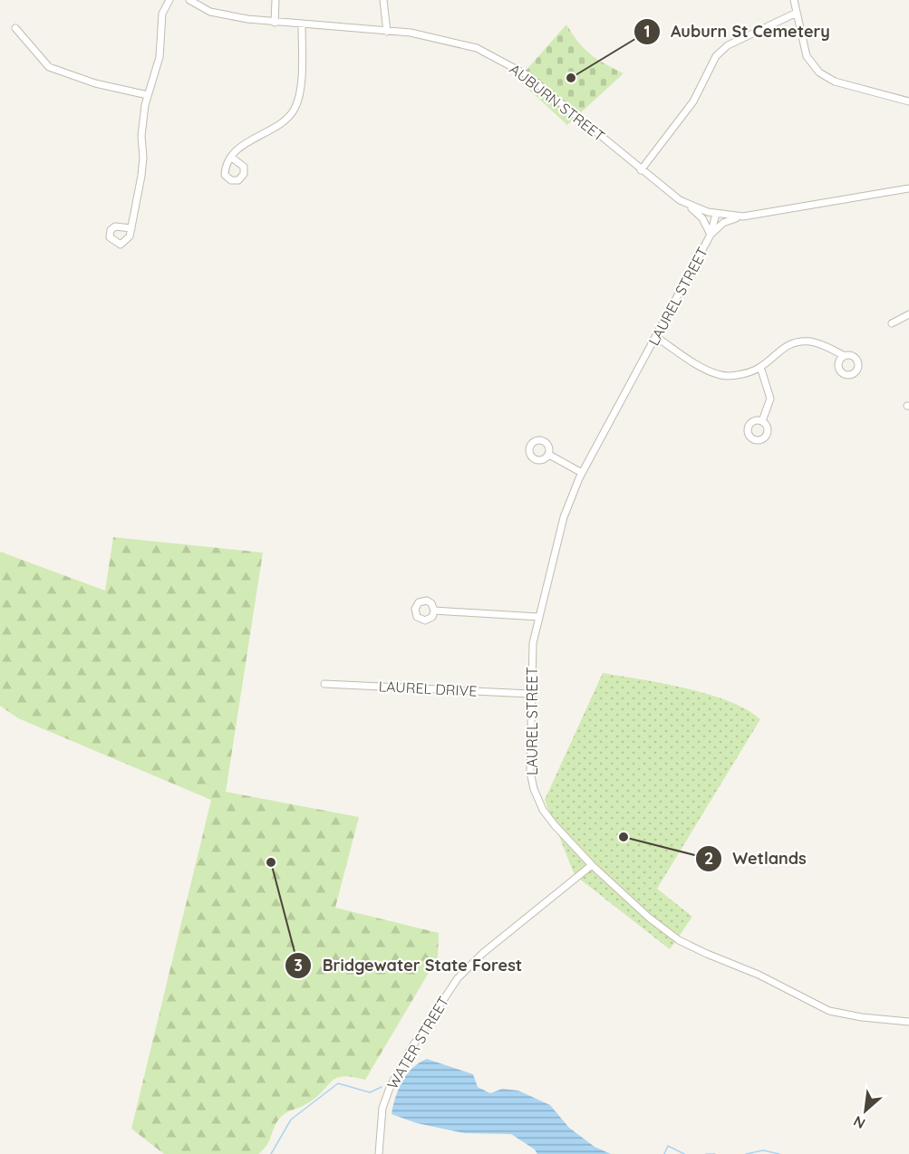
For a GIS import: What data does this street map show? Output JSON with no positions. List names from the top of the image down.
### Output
{
  "streets": {
    "street": [
      "AUBURN STREET",
      "LAUREL STREET",
      "LAUREL DRIVE",
      "WATER STREET"
    ]
  },
  "crossings": [
    ["AUBURN STREET", "LAUREL STREET"],
    ["LAUREL STREET", "LAUREL DRIVE"],
    ["LAUREL STREET", "WATER STREET"]
  ],
  "places": ["Auburn St Cemetery", "Wetlands", "Bridgewater State Forest"],
  "north": "bottom left"
}
